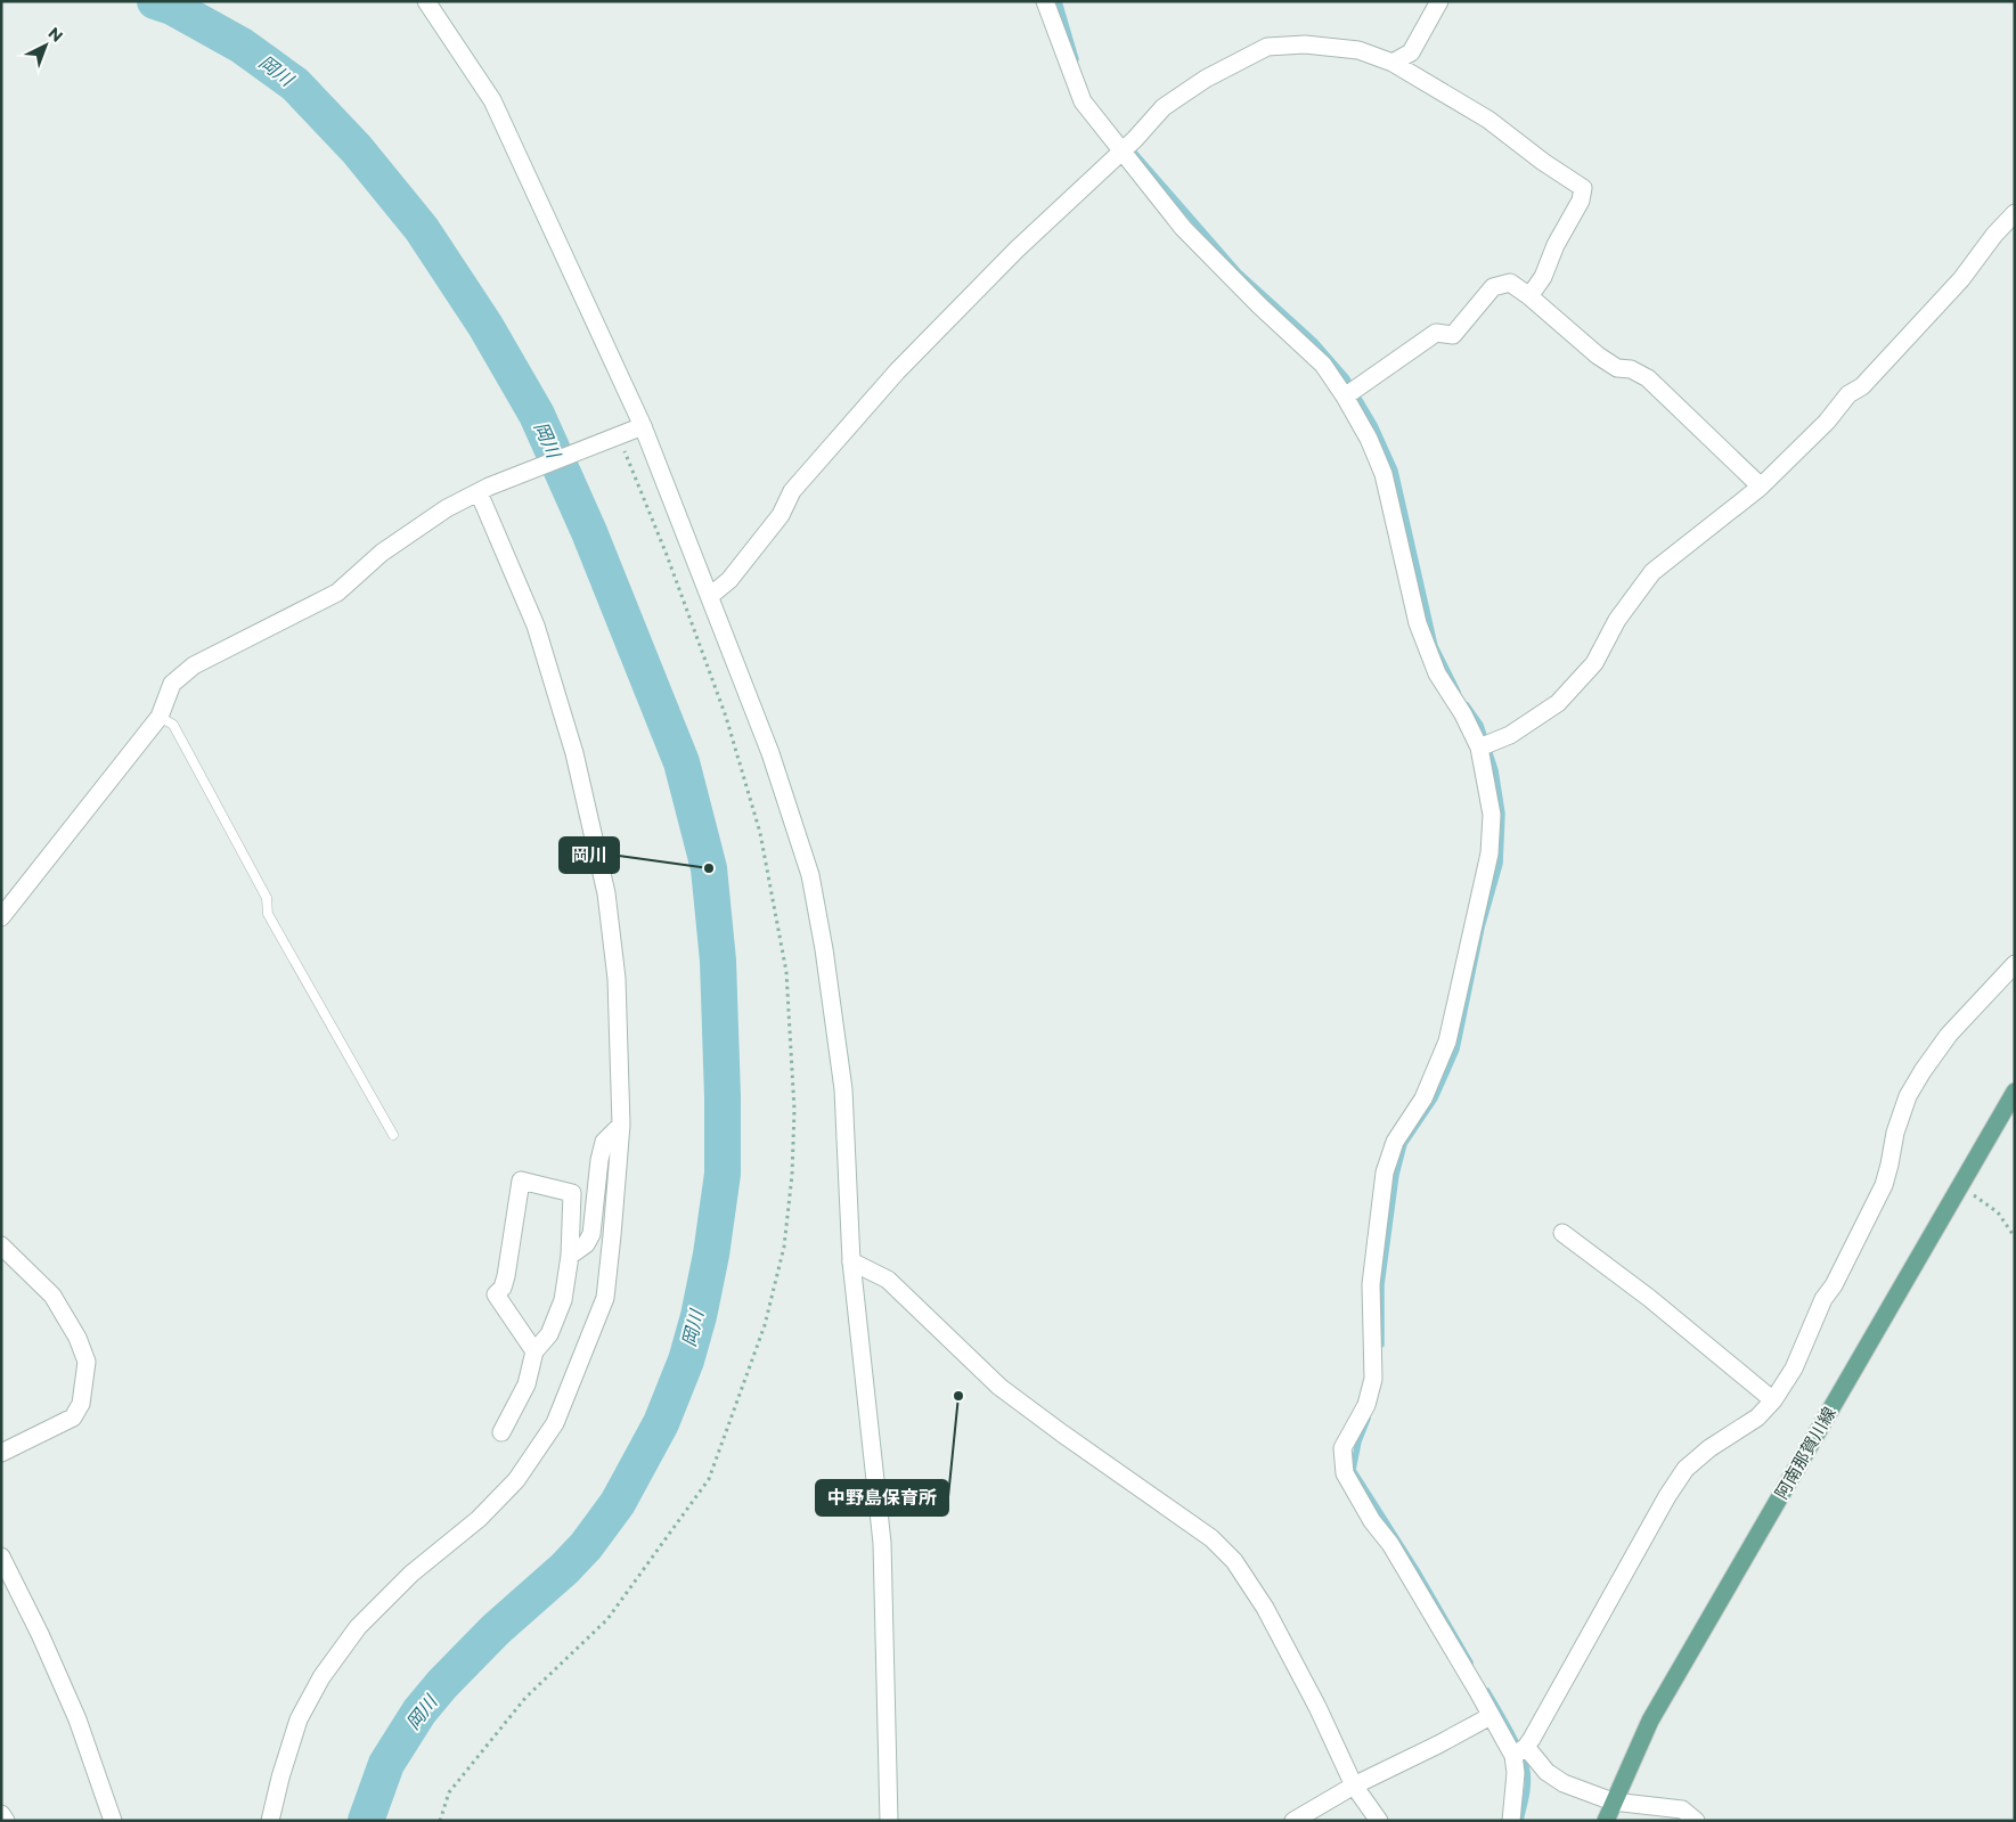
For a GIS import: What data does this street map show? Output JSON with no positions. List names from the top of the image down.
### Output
{
  "streets": {
    "main road": ["阿南那賀川線"]
  },
  "water": ["岡川"],
  "places": ["岡川", "中野島保育所"],
  "north": "top right"
}
